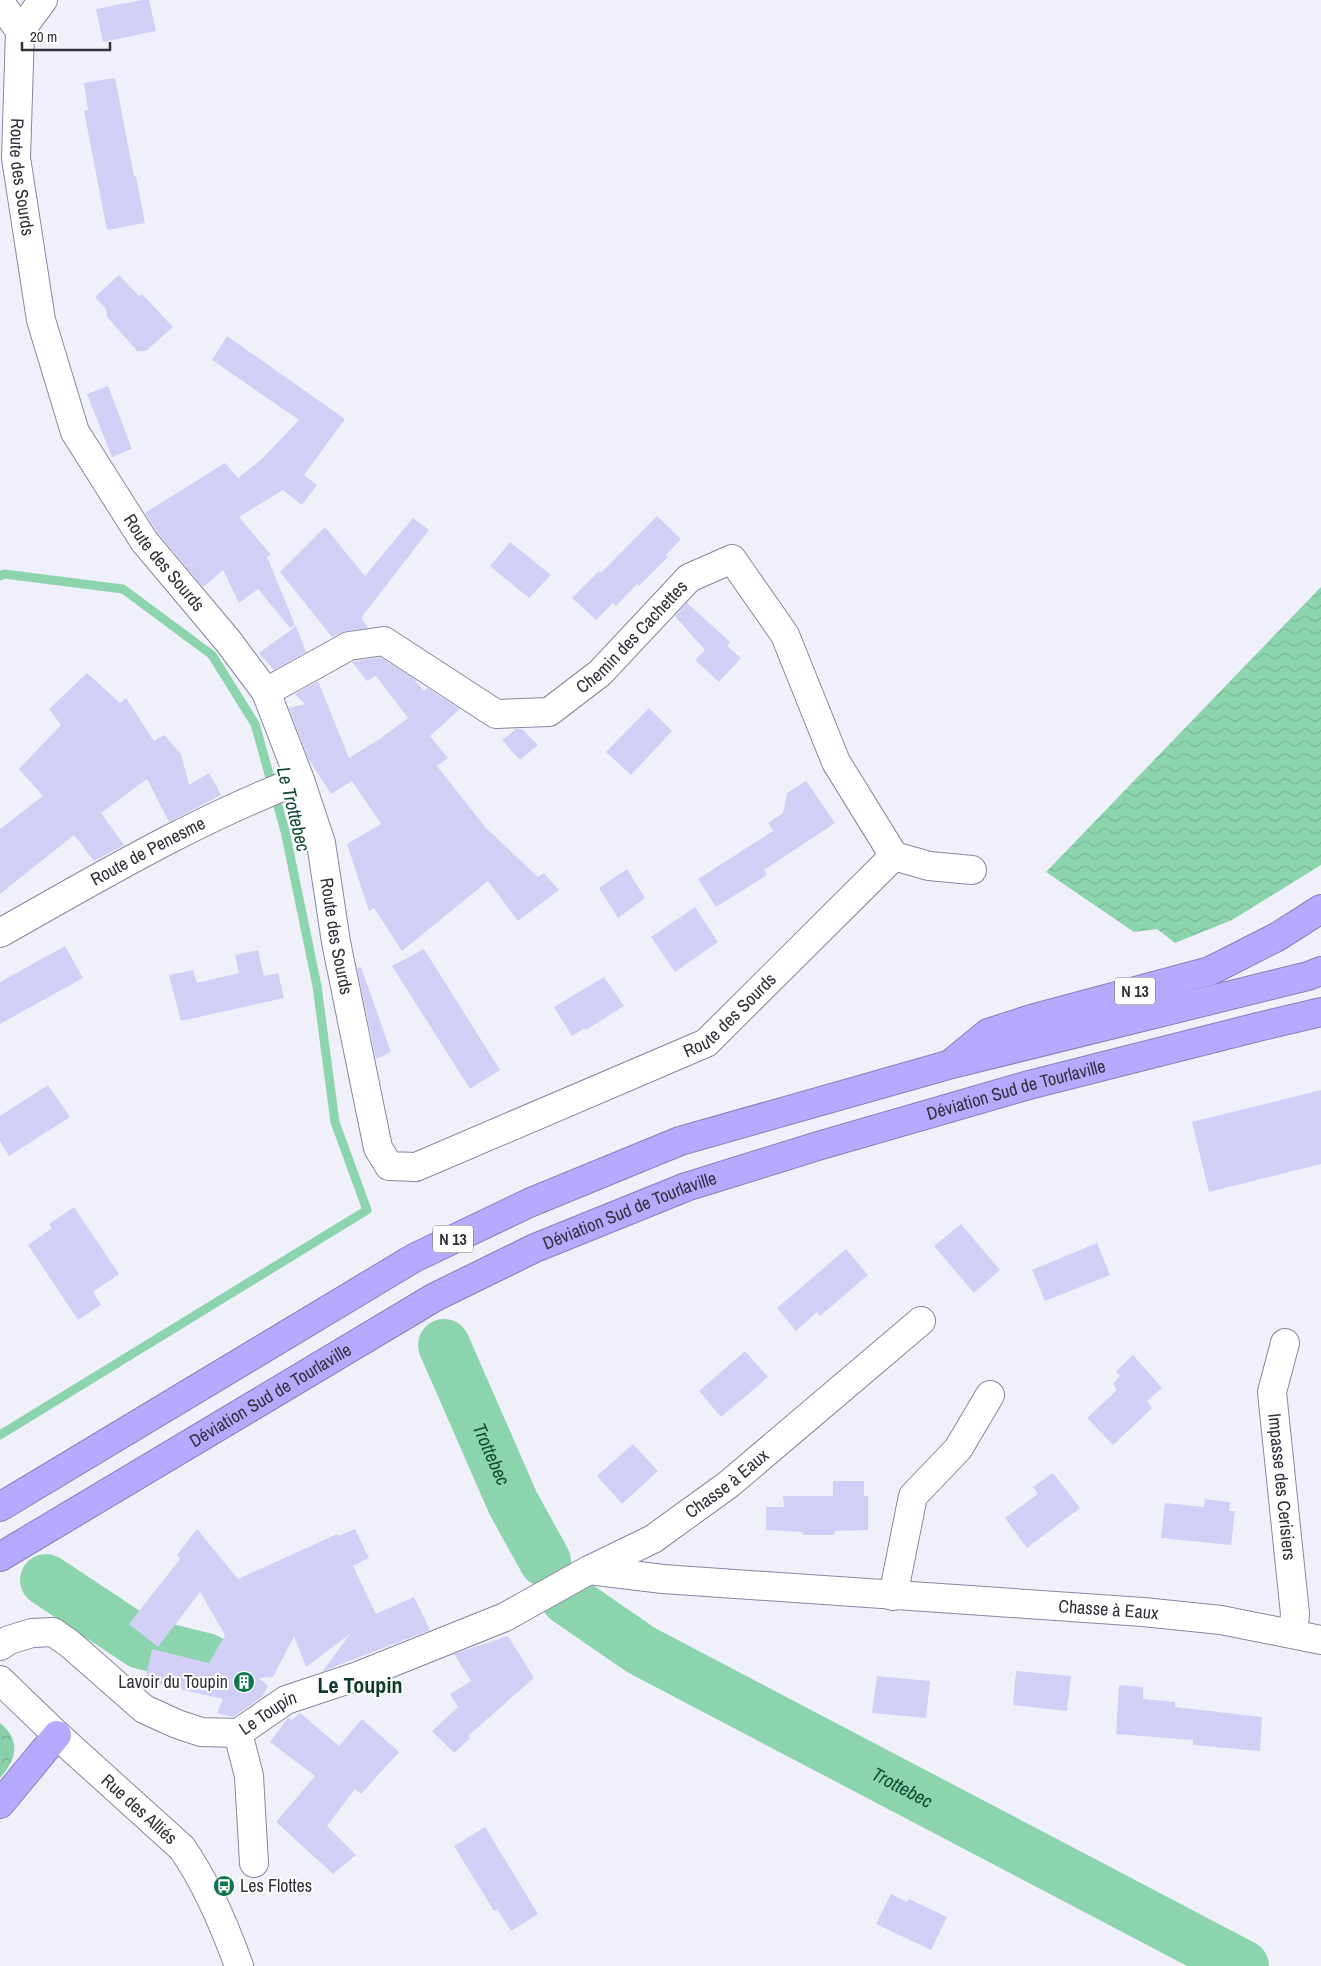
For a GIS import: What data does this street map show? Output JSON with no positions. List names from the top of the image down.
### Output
{
  "streets": {
    "highway": ["N 13", "Déviation Sud de Tourlaville"],
    "street": [
      "Route des Sourds",
      "Chemin des Cachettes",
      "Route de Penesme",
      "Chasse à Eaux",
      "Impasse des Cerisiers",
      "Le Toupin",
      "Rue des Alliés"
    ]
  },
  "crossings": [
    ["Route des Sourds", "Chemin des Cachettes"],
    ["Route des Sourds", "Route de Penesme"],
    ["Chasse à Eaux", "Impasse des Cerisiers"],
    ["Chasse à Eaux", "Le Toupin"]
  ],
  "districts": ["Le Toupin"],
  "water": ["Le Trottebec", "Trottebec"],
  "places": {
    "building": ["Lavoir du Toupin"],
    "bus stop": ["Les Flottes"]
  },
  "scale_bar": "20 m"
}
